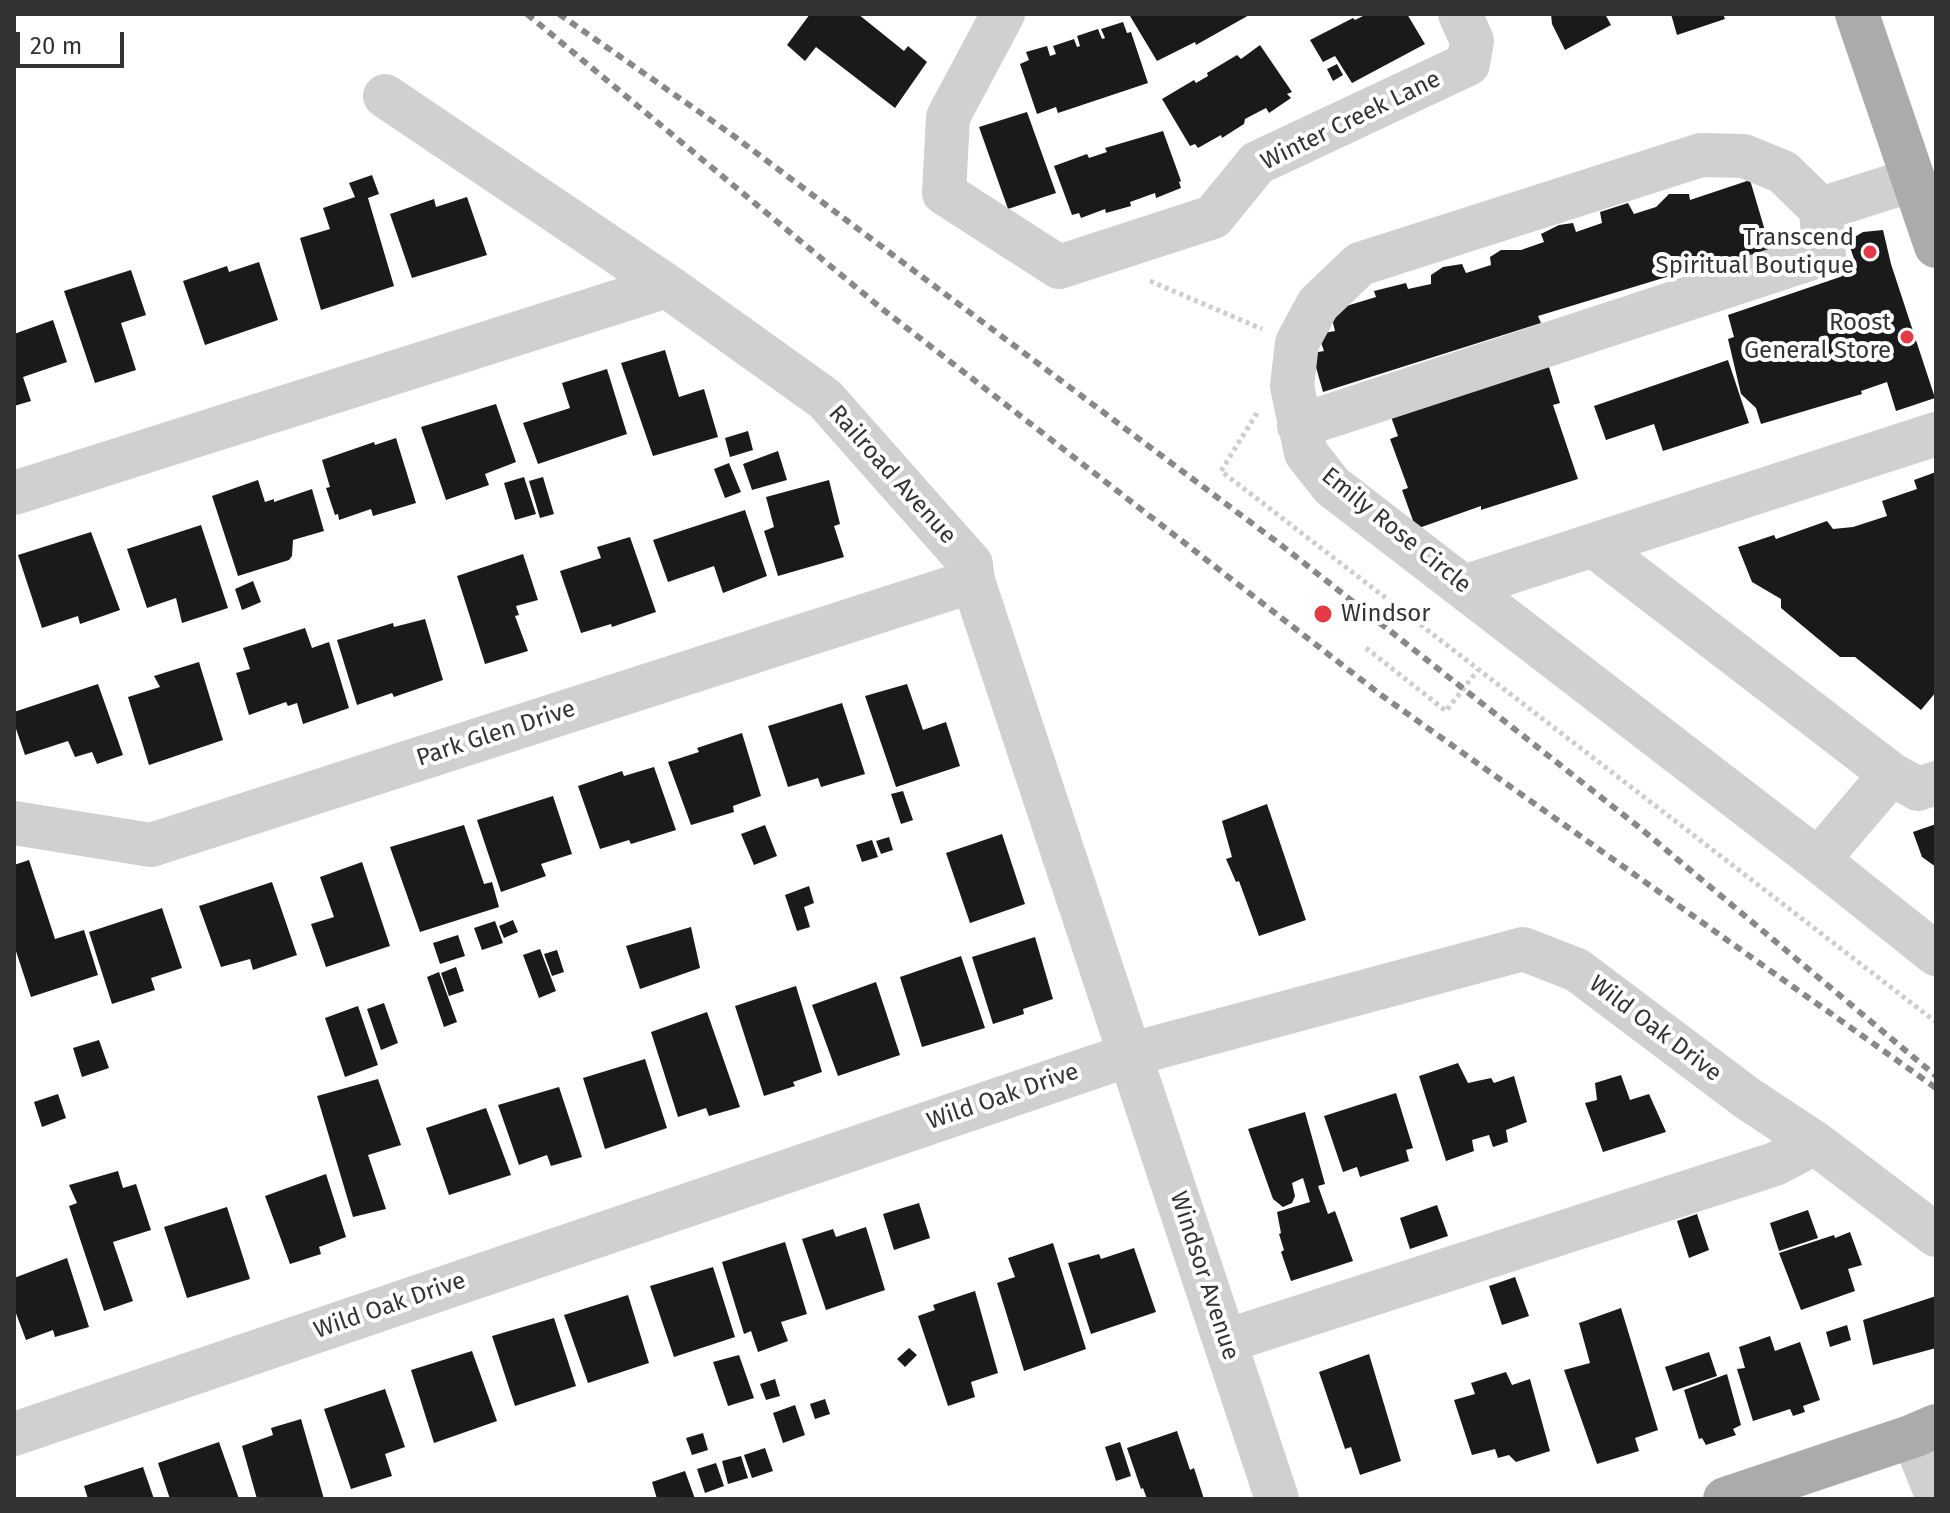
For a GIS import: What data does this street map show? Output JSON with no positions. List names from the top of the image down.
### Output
{
  "streets": {
    "street": [
      "Winter Creek Lane",
      "Railroad Avenue",
      "Emily Rose Circle",
      "Park Glen Drive",
      "Wild Oak Drive",
      "Windsor Avenue"
    ]
  },
  "crossings": [
    ["Railroad Avenue", "Park Glen Drive"],
    ["Railroad Avenue", "Wild Oak Drive"],
    ["Railroad Avenue", "Windsor Avenue"],
    ["Wild Oak Drive", "Windsor Avenue"]
  ],
  "places": ["Transcend Spiritual Boutique", "Roost General Store", "Windsor"],
  "scale_bar": "20 m"
}
